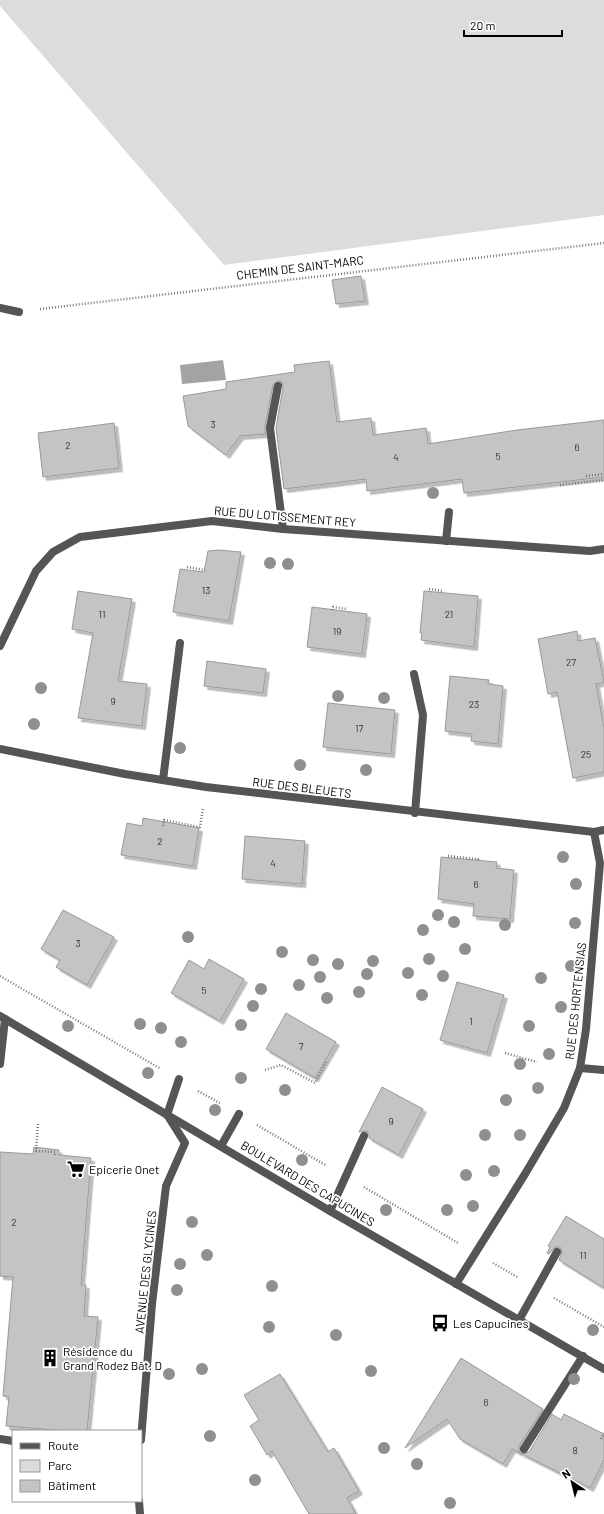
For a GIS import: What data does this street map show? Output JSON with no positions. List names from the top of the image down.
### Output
{
  "streets": {
    "street": [
      "RUE DU LOTISSEMENT REY",
      "RUE DES BLEUETS",
      "RUE DES HORTENSIAS",
      "BOULEVARD DES CAPUCINES",
      "AVENUE DES GLYCINES"
    ],
    "path": ["CHEMIN DE SAINT-MARC"]
  },
  "crossings": [
    ["RUE DES BLEUETS", "RUE DES HORTENSIAS"],
    ["RUE DES HORTENSIAS", "BOULEVARD DES CAPUCINES"],
    ["BOULEVARD DES CAPUCINES", "AVENUE DES GLYCINES"]
  ],
  "places": {
    "supermarket": ["Epicerie Onet"],
    "bus stop": ["Les Capucines"],
    "building": ["Résidence du Grand Rodez Bât. D"]
  },
  "house_numbers": [
    "3",
    "2",
    "6",
    "5",
    "4",
    "13",
    "11",
    "21",
    "19",
    "27",
    "9",
    "23",
    "17",
    "25",
    "2",
    "4",
    "6",
    "3",
    "5",
    "1",
    "7",
    "9",
    "2",
    "11",
    "6",
    "8"
  ],
  "legend": ["Route", "Parc", "Bâtiment"],
  "scale_bar": "20 m",
  "north": "top left"
}
